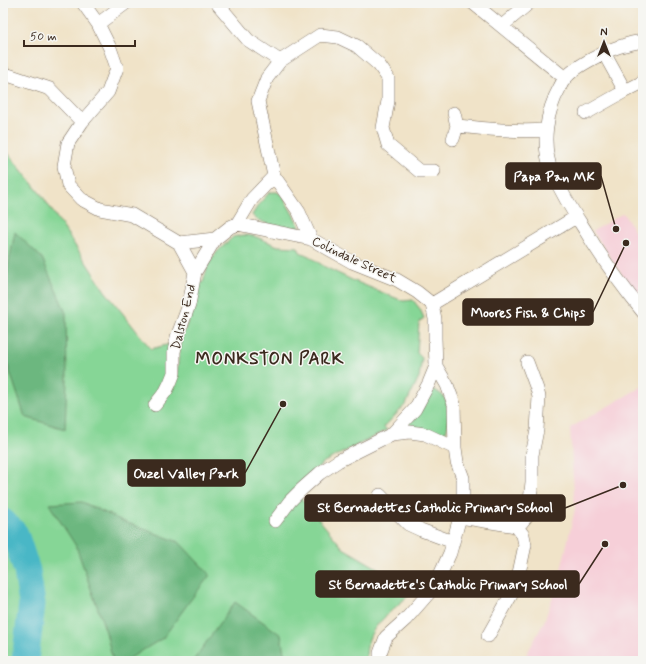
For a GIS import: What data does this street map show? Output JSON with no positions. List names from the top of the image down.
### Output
{
  "streets": {
    "street": ["Colindale Street", "Dalston End"]
  },
  "districts": ["MONKSTON PARK"],
  "places": [
    "Papa Pan MK",
    "Moores Fish & Chips",
    "Ouzel Valley Park",
    "St Bernadettes Catholic Primary School",
    "St Bernadette's Catholic Primary School"
  ],
  "scale_bar": "50 m",
  "north": "top"
}
